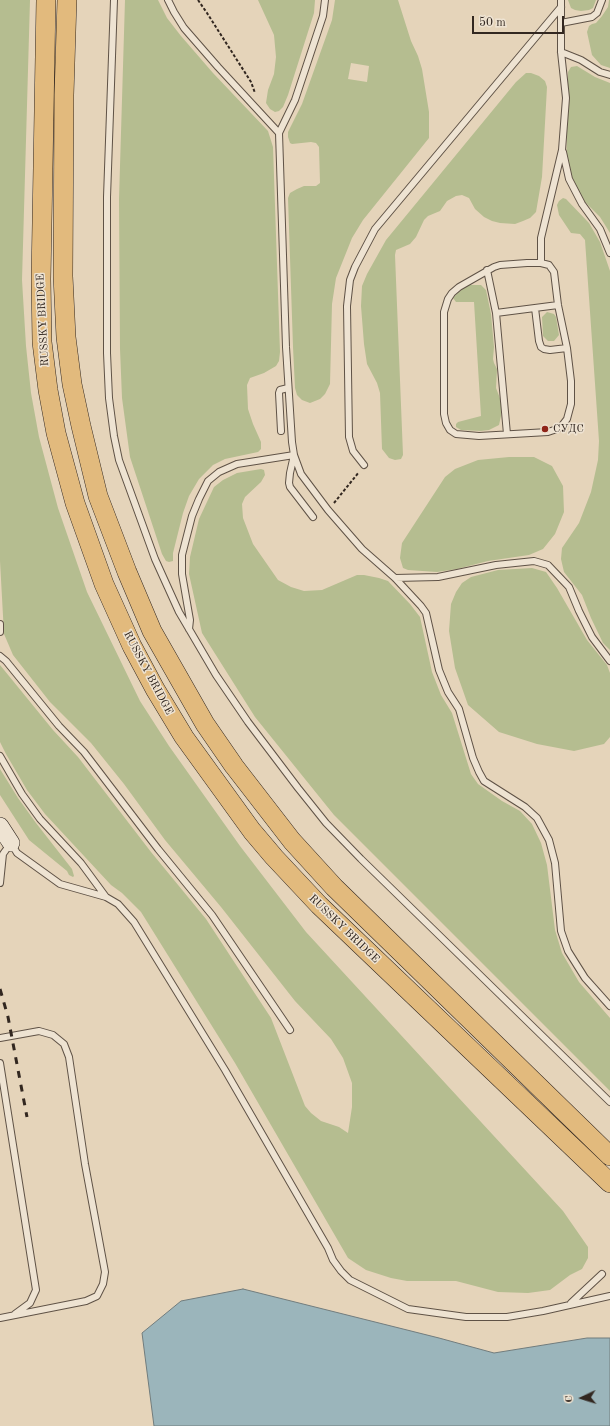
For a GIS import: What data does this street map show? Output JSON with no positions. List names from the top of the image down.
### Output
{
  "streets": {
    "main road": ["RUSSKY BRIDGE"]
  },
  "places": ["СУДС"],
  "scale_bar": "50 m",
  "north": "left"
}
